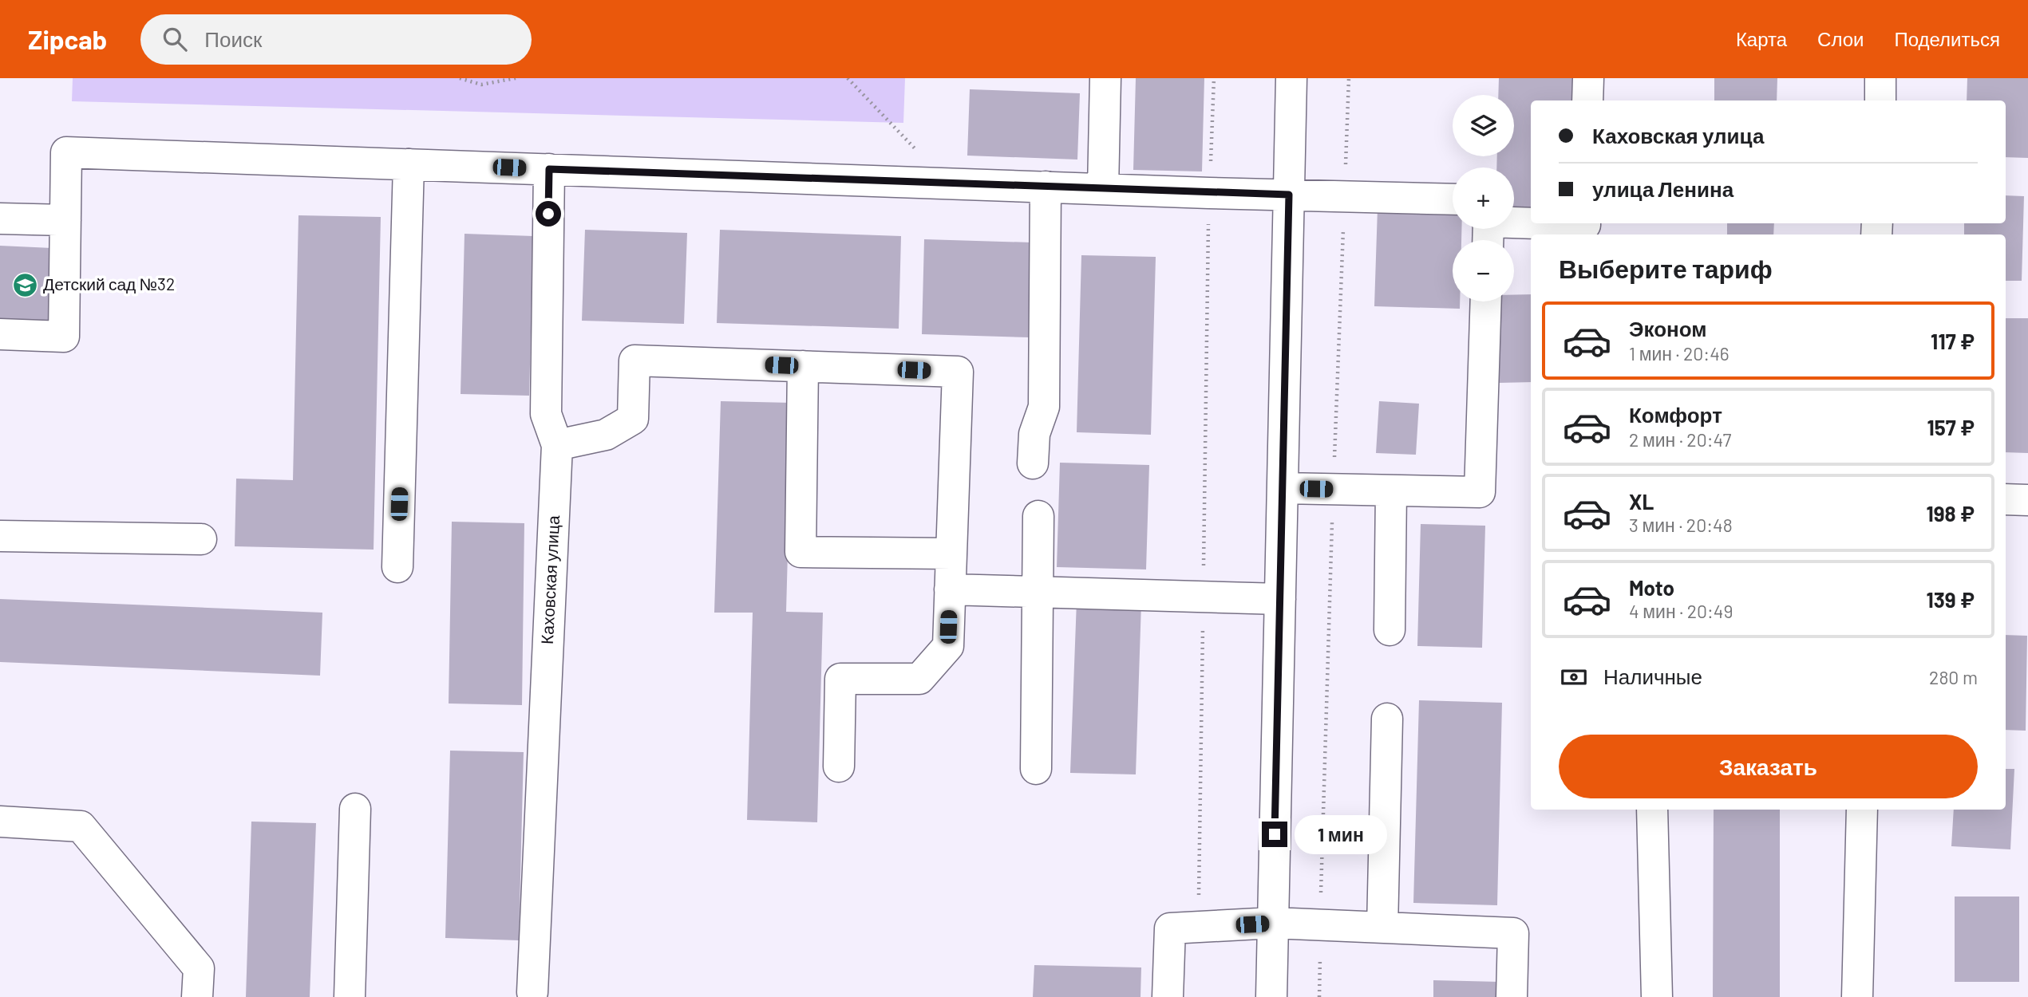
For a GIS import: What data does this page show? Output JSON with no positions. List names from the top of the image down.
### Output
{
  "streets": {
    "street": ["Каховская улица"]
  },
  "places": {
    "school or university": ["Детский сад №32"]
  },
  "page": {
    "header": "Zipcab",
    "search": "Поиск",
    "nav": ["Карта", "Слои", "Поделиться"],
    "map_buttons": ["+", "−"],
    "banner": ["Каховская улица", "улица Ленина"],
    "heading": "Выберите тариф",
    "list": [
      {
        "name": "Эконом",
        "note": "1 мин · 20:46",
        "value": "117 ₽"
      },
      {
        "name": "Комфорт",
        "note": "2 мин · 20:47",
        "value": "157 ₽"
      },
      {
        "name": "XL",
        "note": "3 мин · 20:48",
        "value": "198 ₽"
      },
      {
        "name": "Moto",
        "note": "4 мин · 20:49",
        "value": "139 ₽"
      }
    ],
    "pay": ["Наличные", "280 m"],
    "buttons": "Заказать",
    "bubble": "1 мин"
  }
}
